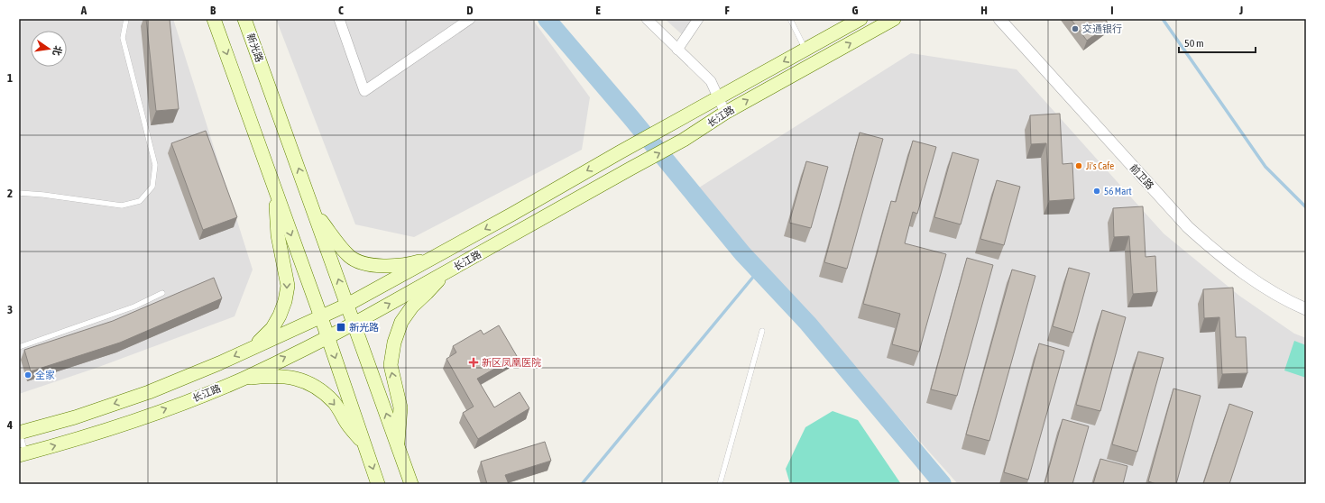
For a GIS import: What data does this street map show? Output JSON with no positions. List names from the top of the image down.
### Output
{
  "streets": {
    "main road": ["新光路", "长江路"],
    "street": ["前卫路"]
  },
  "crossings": [
    ["新光路", "长江路"]
  ],
  "places": {
    "other": [
      "交通银行",
      "Ji's Cafe",
      "56 Mart",
      "全家"
    ],
    "transit": ["新光路"],
    "health": ["新区凤凰医院"]
  },
  "scale_bar": "50 m",
  "north": "right",
  "grid": {
    "columns": [
      "A",
      "B",
      "C",
      "D",
      "E",
      "F",
      "G",
      "H",
      "I",
      "J"
    ],
    "rows": [
      "1",
      "2",
      "3",
      "4"
    ]
  }
}
